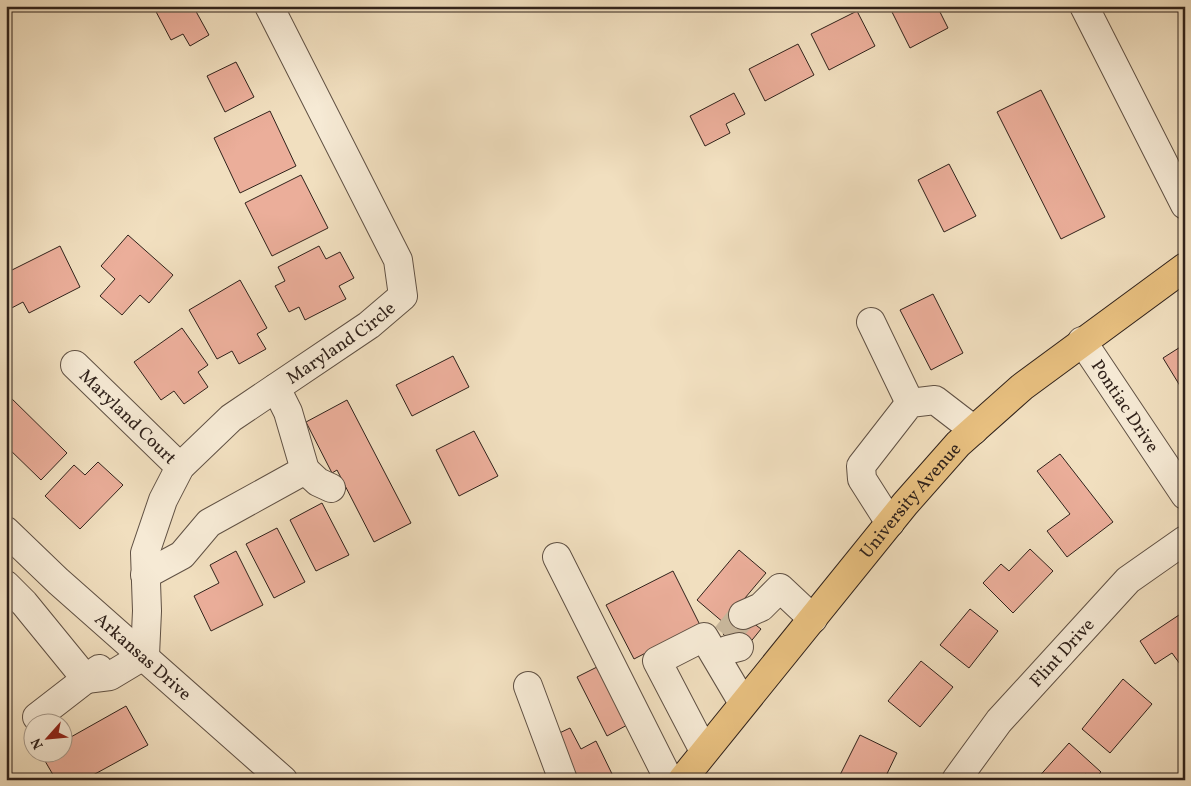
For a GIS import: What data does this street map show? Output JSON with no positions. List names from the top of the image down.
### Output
{
  "streets": {
    "main road": ["University Avenue"],
    "street": [
      "Maryland Circle",
      "Pontiac Drive",
      "Maryland Court",
      "Flint Drive",
      "Arkansas Drive"
    ]
  },
  "crossings": [
    ["Maryland Circle", "Maryland Court"],
    ["Maryland Circle", "Arkansas Drive"],
    ["Pontiac Drive", "University Avenue"]
  ],
  "north": "bottom left"
}
